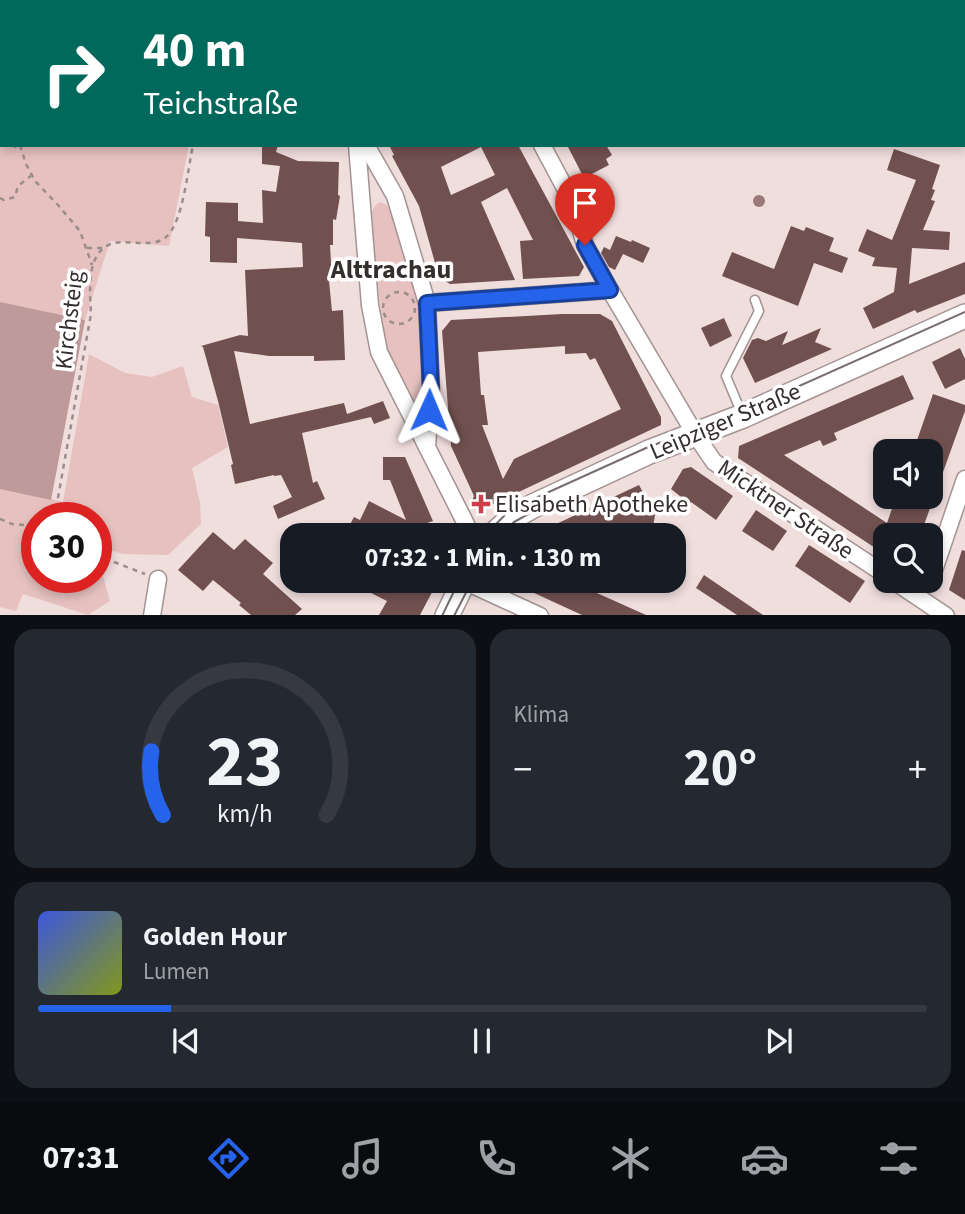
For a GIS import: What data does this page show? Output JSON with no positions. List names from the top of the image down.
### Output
{
  "streets": {
    "main road": ["Leipziger Straße"],
    "street": ["Micktner Straße"],
    "path": ["Kirchsteig"]
  },
  "crossings": [
    ["Leipziger Straße", "Micktner Straße"]
  ],
  "districts": ["Alttrachau"],
  "places": {
    "health": ["Elisabeth Apotheke"]
  },
  "page": {
    "turn": ["40 m", "Teichstraße"],
    "limit": "30",
    "trip": "07:32 · 1 Min. · 130 m",
    "tile": "Klima",
    "heat": ["−", "20°", "+"],
    "song": ["Golden Hour", "Lumen"],
    "tabs": "07:31",
    "gauge": ["23", "km/h"]
  }
}
